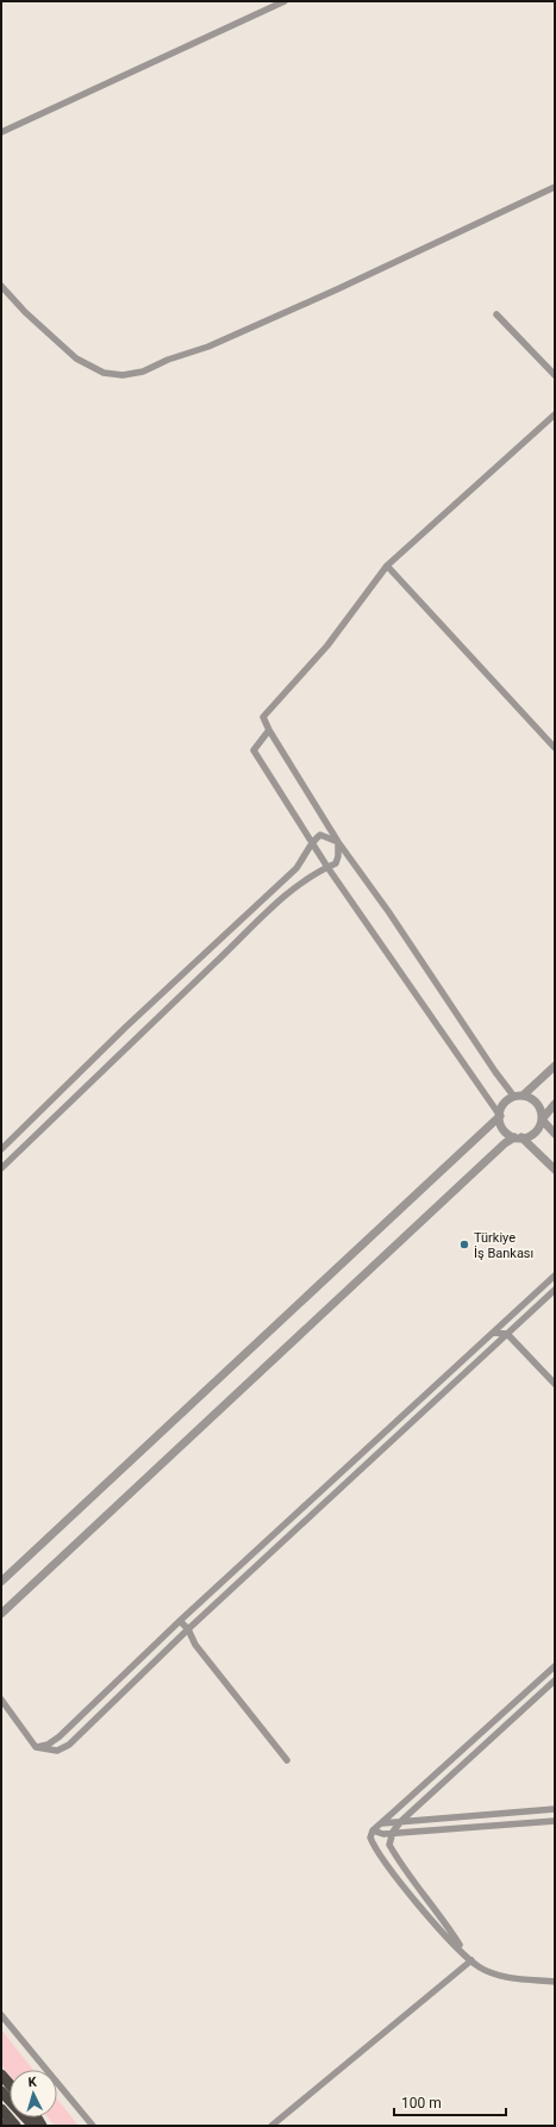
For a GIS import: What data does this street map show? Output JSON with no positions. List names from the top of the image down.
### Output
{
  "places": ["Türkiye İş Bankası"],
  "scale_bar": "100 m",
  "north": "top"
}
